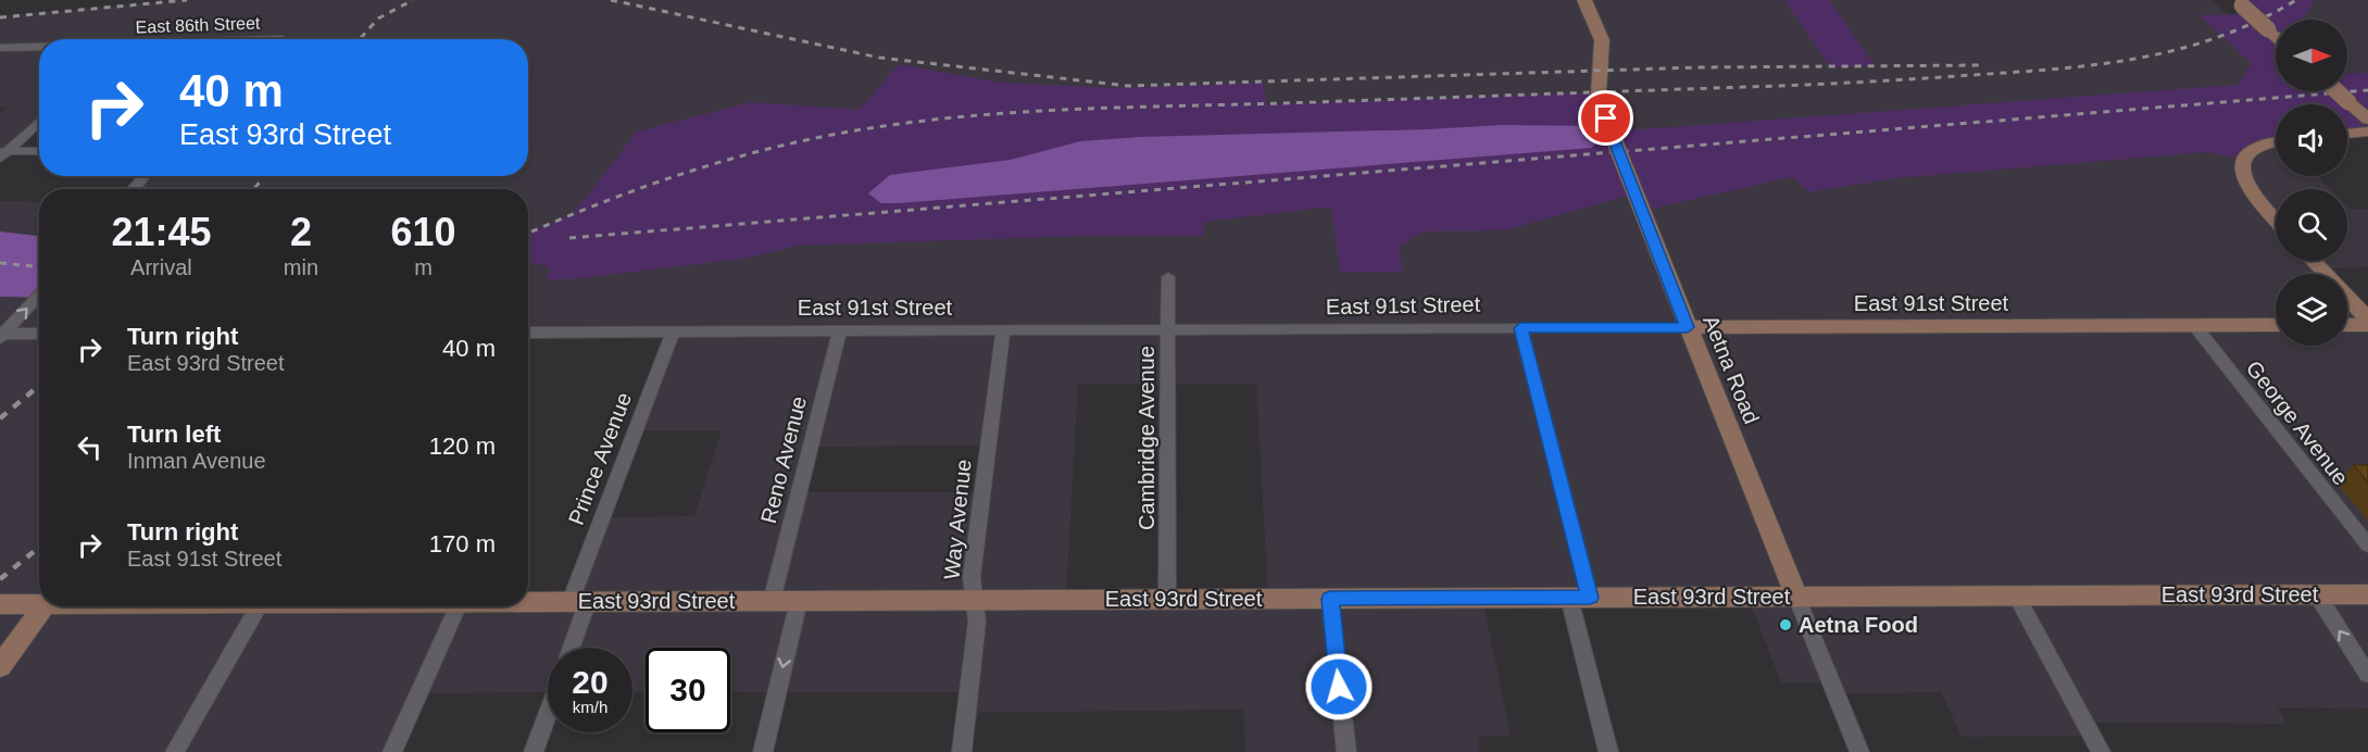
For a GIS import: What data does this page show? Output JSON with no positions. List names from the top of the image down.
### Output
{
  "streets": {
    "main road": ["East 91st Street", "Aetna Road", "East 93rd Street"],
    "street": [
      "East 86th Street",
      "George Avenue",
      "Cambridge Avenue",
      "Prince Avenue",
      "Reno Avenue",
      "Way Avenue"
    ]
  },
  "crossings": [
    ["East 91st Street", "Aetna Road"],
    ["East 91st Street", "George Avenue"],
    ["East 91st Street", "Cambridge Avenue"],
    ["East 91st Street", "Prince Avenue"],
    ["East 91st Street", "Reno Avenue"],
    ["East 91st Street", "Way Avenue"],
    ["Aetna Road", "East 93rd Street"],
    ["Cambridge Avenue", "East 93rd Street"],
    ["Prince Avenue", "East 93rd Street"],
    ["Reno Avenue", "East 93rd Street"],
    ["Way Avenue", "East 93rd Street"]
  ],
  "places": ["Aetna Food"],
  "north": "right",
  "page": {
    "turn": ["40 m", "East 93rd Street"],
    "eta": [
      "21:45",
      "Arrival",
      "2",
      "min",
      "610",
      "m"
    ],
    "list": [
      {
        "name": "Turn right",
        "note": "East 93rd Street",
        "value": "40 m"
      },
      {
        "name": "Turn left",
        "note": "Inman Avenue",
        "value": "120 m"
      },
      {
        "name": "Turn right",
        "note": "East 91st Street",
        "value": "170 m"
      }
    ],
    "speed": "20 km/h",
    "limit": "30"
  }
}
